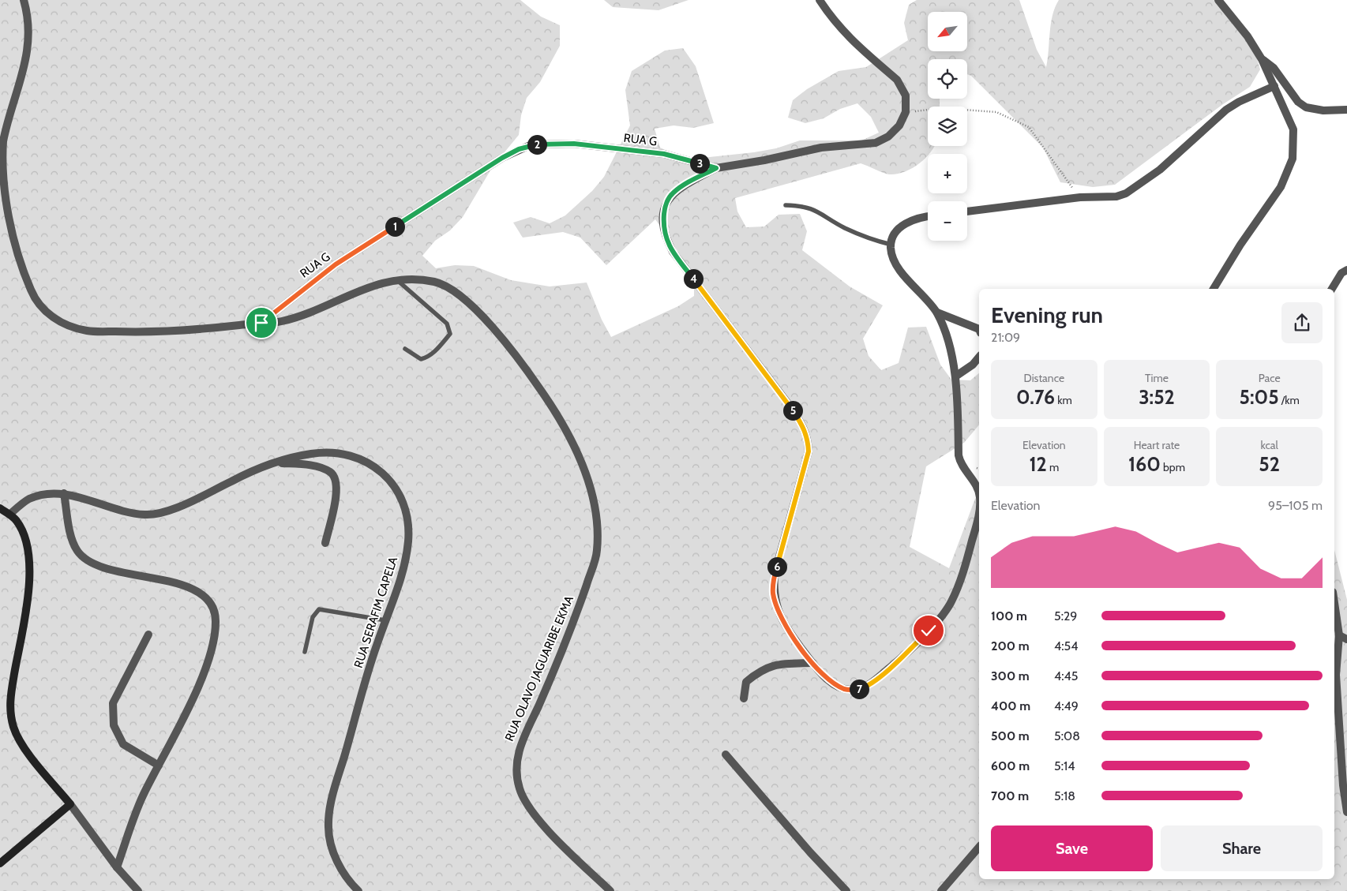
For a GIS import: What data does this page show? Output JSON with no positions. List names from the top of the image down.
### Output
{
  "streets": {
    "street": ["RUA G", "RUA SERAFIM CAPELA", "RUA OLAVO JAGUARIBE EKMA"]
  },
  "crossings": [
    ["RUA G", "RUA OLAVO JAGUARIBE EKMA"]
  ],
  "north": "bottom left",
  "page": {
    "map_buttons": ["+", "−"],
    "pins": [
      "2",
      "3",
      "1",
      "4",
      "5",
      "6",
      "7"
    ],
    "heading": ["Evening run", "21:09"],
    "stats": [
      ["Distance", "0.76 km"],
      ["Time", "3:52"],
      ["Pace", "5:05 /km"],
      ["Elevation", "12 m"],
      ["Heart rate", "160 bpm"],
      ["kcal", "52"]
    ],
    "chart": ["Elevation", "95–105 m"],
    "list": [
      {
        "name": "100 m",
        "note": "5:29"
      },
      {
        "name": "200 m",
        "note": "4:54"
      },
      {
        "name": "300 m",
        "note": "4:45"
      },
      {
        "name": "400 m",
        "note": "4:49"
      },
      {
        "name": "500 m",
        "note": "5:08"
      },
      {
        "name": "600 m",
        "note": "5:14"
      },
      {
        "name": "700 m",
        "note": "5:18"
      }
    ],
    "buttons": ["Save", "Share"]
  }
}
